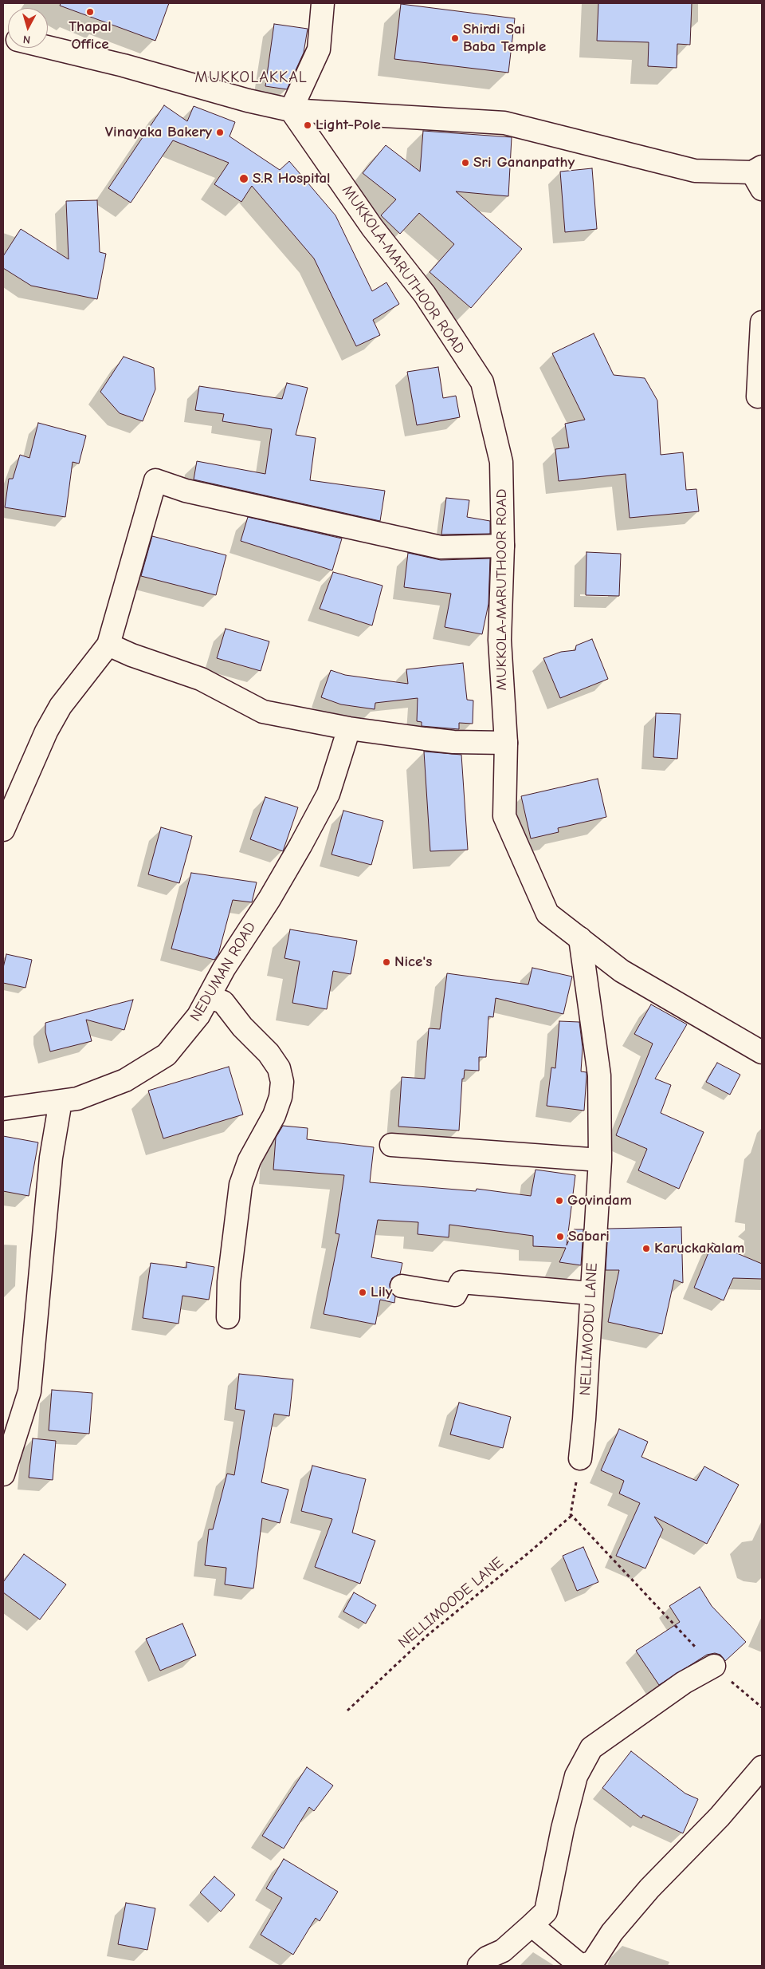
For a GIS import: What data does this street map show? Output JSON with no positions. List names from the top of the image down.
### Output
{
  "streets": {
    "street": ["MUKKOLA-MARUTHOOR ROAD", "NEDUMAN ROAD", "NELLIMOODU LANE"],
    "path": ["NELLIMOODE LANE"]
  },
  "crossings": [
    ["MUKKOLA-MARUTHOOR ROAD", "NELLIMOODU LANE"]
  ],
  "districts": ["MUKKOLAKKAL"],
  "places": [
    "Thapal Office",
    "Shirdi Sai Baba Temple",
    "Light Pole",
    "Vinayaka Bakery",
    "Sri Gananpathy",
    "S.R Hospital",
    "Nice's",
    "Govindam",
    "Sabari",
    "Karuckakalam",
    "Lily"
  ],
  "north": "bottom"
}
